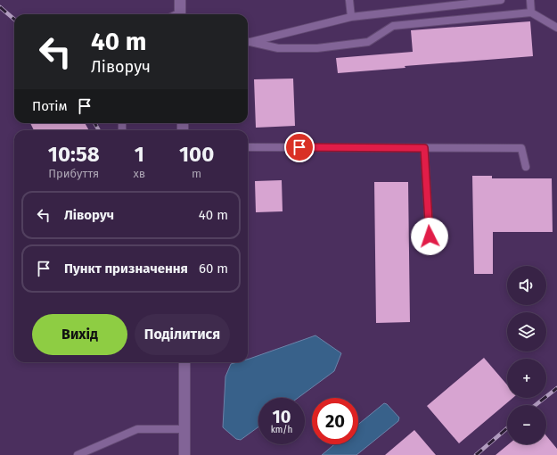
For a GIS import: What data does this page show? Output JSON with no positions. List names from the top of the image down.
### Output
{
  "page": {
    "turn": ["40 m", "Ліворуч"],
    "then": "Потім",
    "eta": [
      "10:58",
      "Прибуття",
      "1",
      "хв",
      "100",
      "m"
    ],
    "list": [
      {
        "name": "Ліворуч",
        "value": "40 m"
      },
      {
        "name": "Пункт призначення",
        "value": "60 m"
      }
    ],
    "map_buttons": ["+", "−"],
    "buttons": ["Вихід", "Поділитися"],
    "speed": "10 km/h",
    "limit": "20"
  }
}
